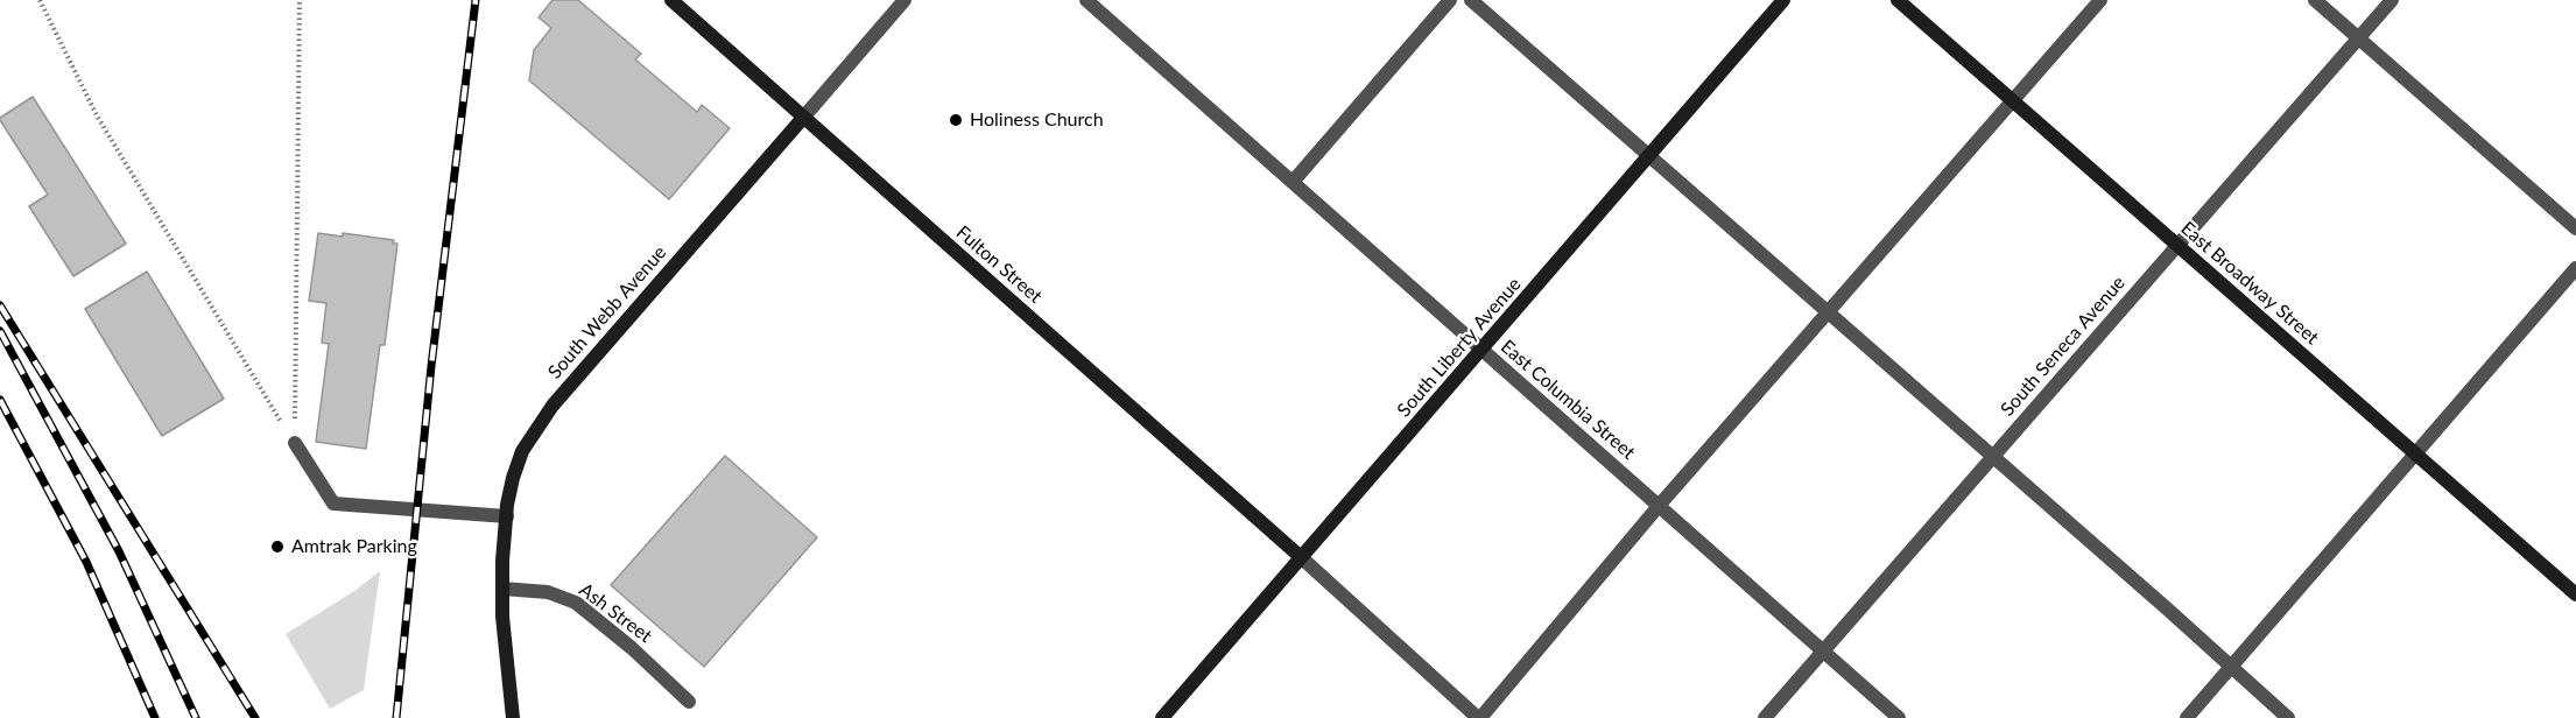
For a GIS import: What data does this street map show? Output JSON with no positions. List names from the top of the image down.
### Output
{
  "streets": {
    "street": [
      "Fulton Street",
      "East Broadway Street",
      "South Webb Avenue",
      "South Seneca Avenue",
      "South Liberty Avenue",
      "East Columbia Street",
      "Ash Street"
    ]
  },
  "crossings": [
    ["Fulton Street", "South Webb Avenue"],
    ["Fulton Street", "South Liberty Avenue"],
    ["East Broadway Street", "South Seneca Avenue"],
    ["South Webb Avenue", "Ash Street"],
    ["South Seneca Avenue", "East Columbia Street"],
    ["South Liberty Avenue", "East Columbia Street"]
  ],
  "places": ["Holiness Church", "Amtrak Parking"]
}
